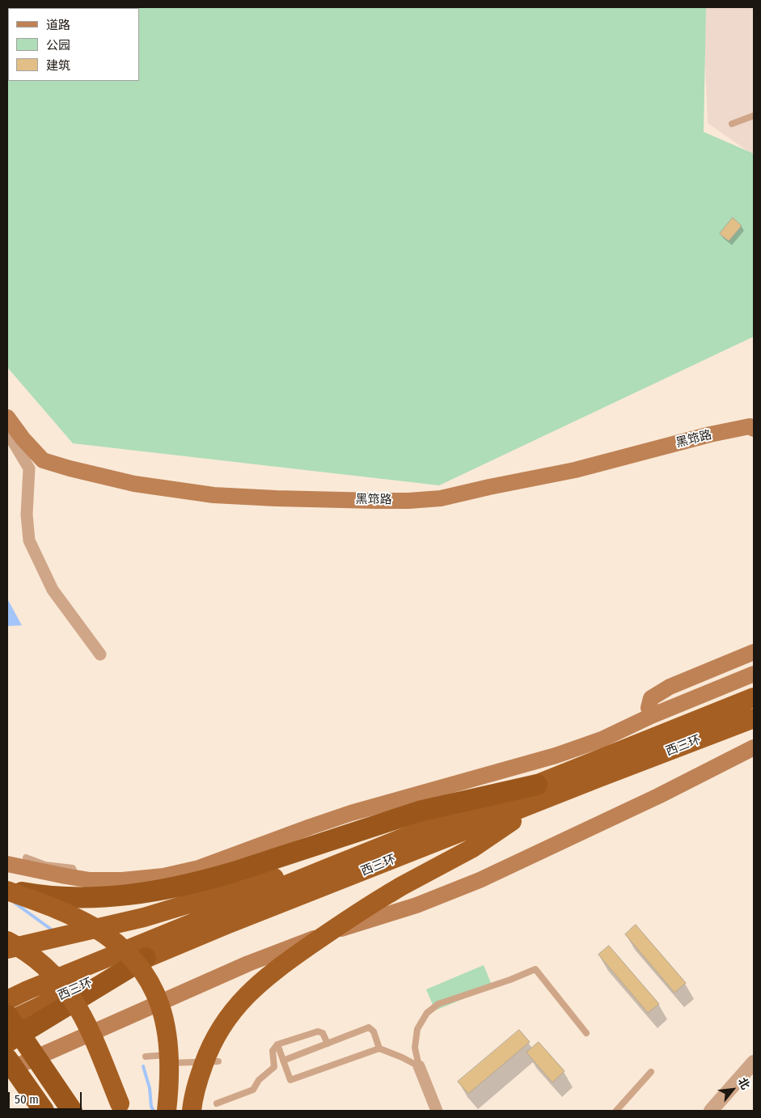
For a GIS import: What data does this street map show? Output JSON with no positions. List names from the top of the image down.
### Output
{
  "streets": {
    "highway": ["西三环"],
    "main road": ["黑筇路"]
  },
  "legend": ["道路", "公园", "建筑"],
  "scale_bar": "50 m",
  "north": "top right"
}
